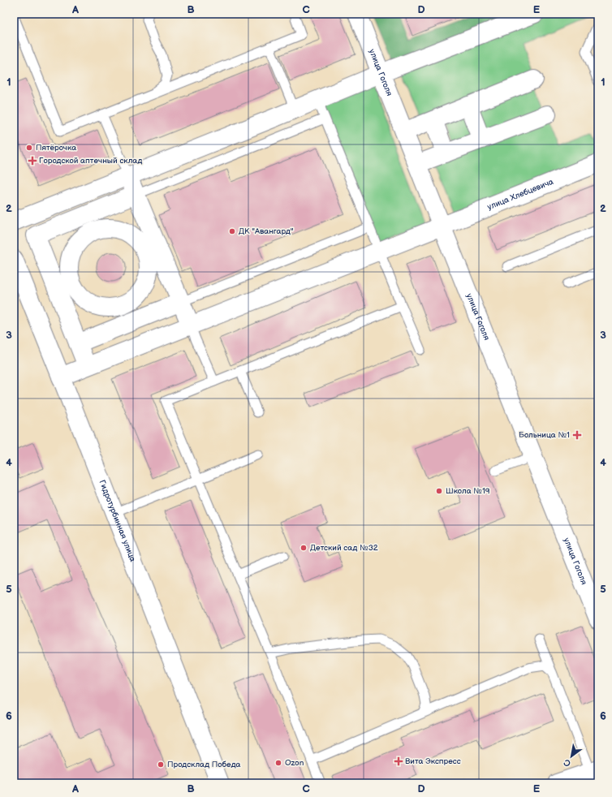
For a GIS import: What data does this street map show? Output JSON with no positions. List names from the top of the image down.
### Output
{
  "streets": {
    "street": ["улица Гоголя", "улица Хлебцевича", "Гидротурбинная улица"]
  },
  "crossings": [
    ["улица Гоголя", "улица Хлебцевича"],
    ["улица Хлебцевича", "Гидротурбинная улица"]
  ],
  "places": {
    "other": [
      "Пятёрочка",
      "ДК \"Авангард\"",
      "Школа №19",
      "Детский сад №32",
      "Ozon",
      "Продсклад Победа"
    ],
    "health": ["Городской аптечный склад", "Больница №1", "Вита Экспресс"]
  },
  "north": "bottom left",
  "grid": {
    "columns": [
      "A",
      "B",
      "C",
      "D",
      "E"
    ],
    "rows": [
      "1",
      "2",
      "3",
      "4",
      "5",
      "6"
    ]
  }
}
